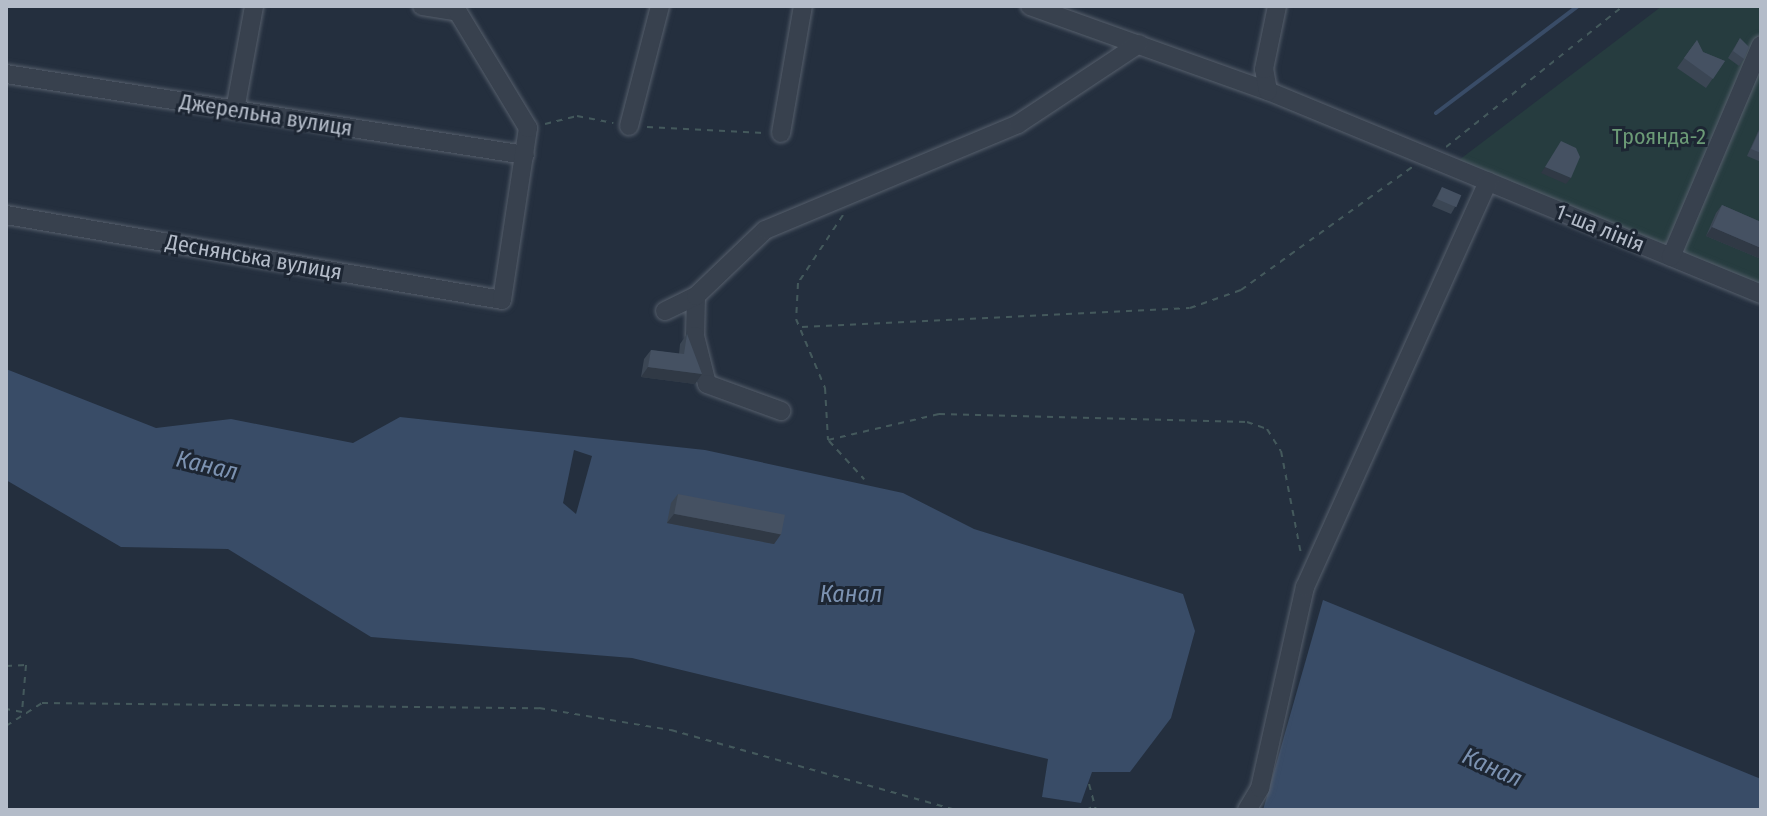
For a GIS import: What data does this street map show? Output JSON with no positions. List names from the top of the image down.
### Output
{
  "streets": {
    "street": ["Джерельна вулиця", "1-ша лінія", "Деснянська вулиця"]
  },
  "crossings": [
    ["Джерельна вулиця", "Деснянська вулиця"]
  ],
  "water": ["Канал"],
  "parks": ["Троянда-2"]
}
